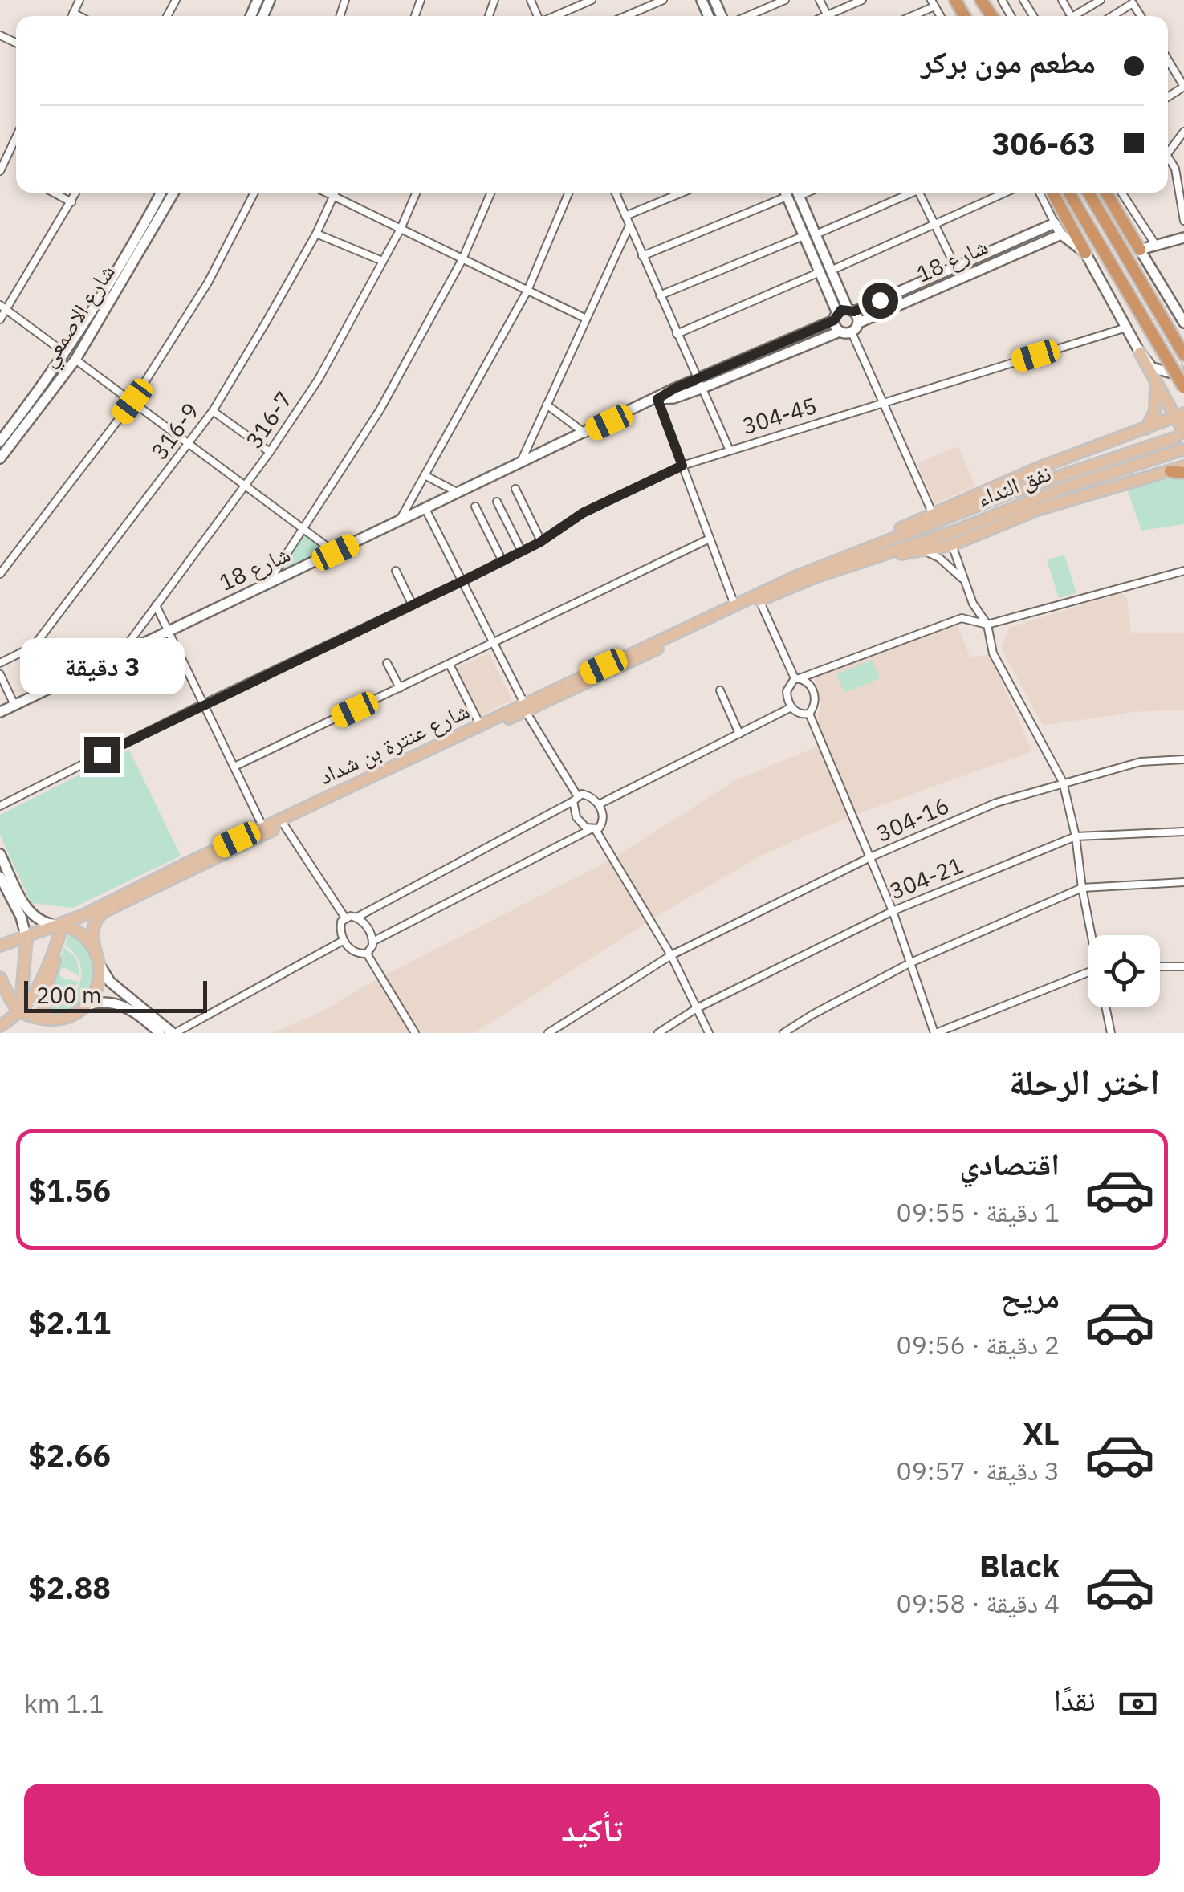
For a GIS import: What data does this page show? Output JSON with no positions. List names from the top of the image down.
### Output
{
  "streets": {
    "main road": ["نفق النداء", "شارع عنترة بن شداد"],
    "street": [
      "شارع 18",
      "شارع الاصمعي",
      "304-45",
      "316-7",
      "316-9",
      "304-16",
      "304-21"
    ]
  },
  "crossings": [
    ["شارع 18", "316-7"],
    ["نفق النداء", "شارع عنترة بن شداد"]
  ],
  "scale_bar": "200 m",
  "page": {
    "banner": ["مطعم مون بركر", "306-63"],
    "bubble": "3 دقيقة",
    "scale": "200 m",
    "heading": "اختر الرحلة",
    "list": [
      {
        "name": "اقتصادي",
        "note": "1 دقيقة · 09:55",
        "value": "$1.56"
      },
      {
        "name": "مريح",
        "note": "2 دقيقة · 09:56",
        "value": "$2.11"
      },
      {
        "name": "XL",
        "note": "3 دقيقة · 09:57",
        "value": "$2.66"
      },
      {
        "name": "Black",
        "note": "4 دقيقة · 09:58",
        "value": "$2.88"
      }
    ],
    "pay": ["نقدًا", "1.1 km"],
    "buttons": "تأكيد"
  }
}
